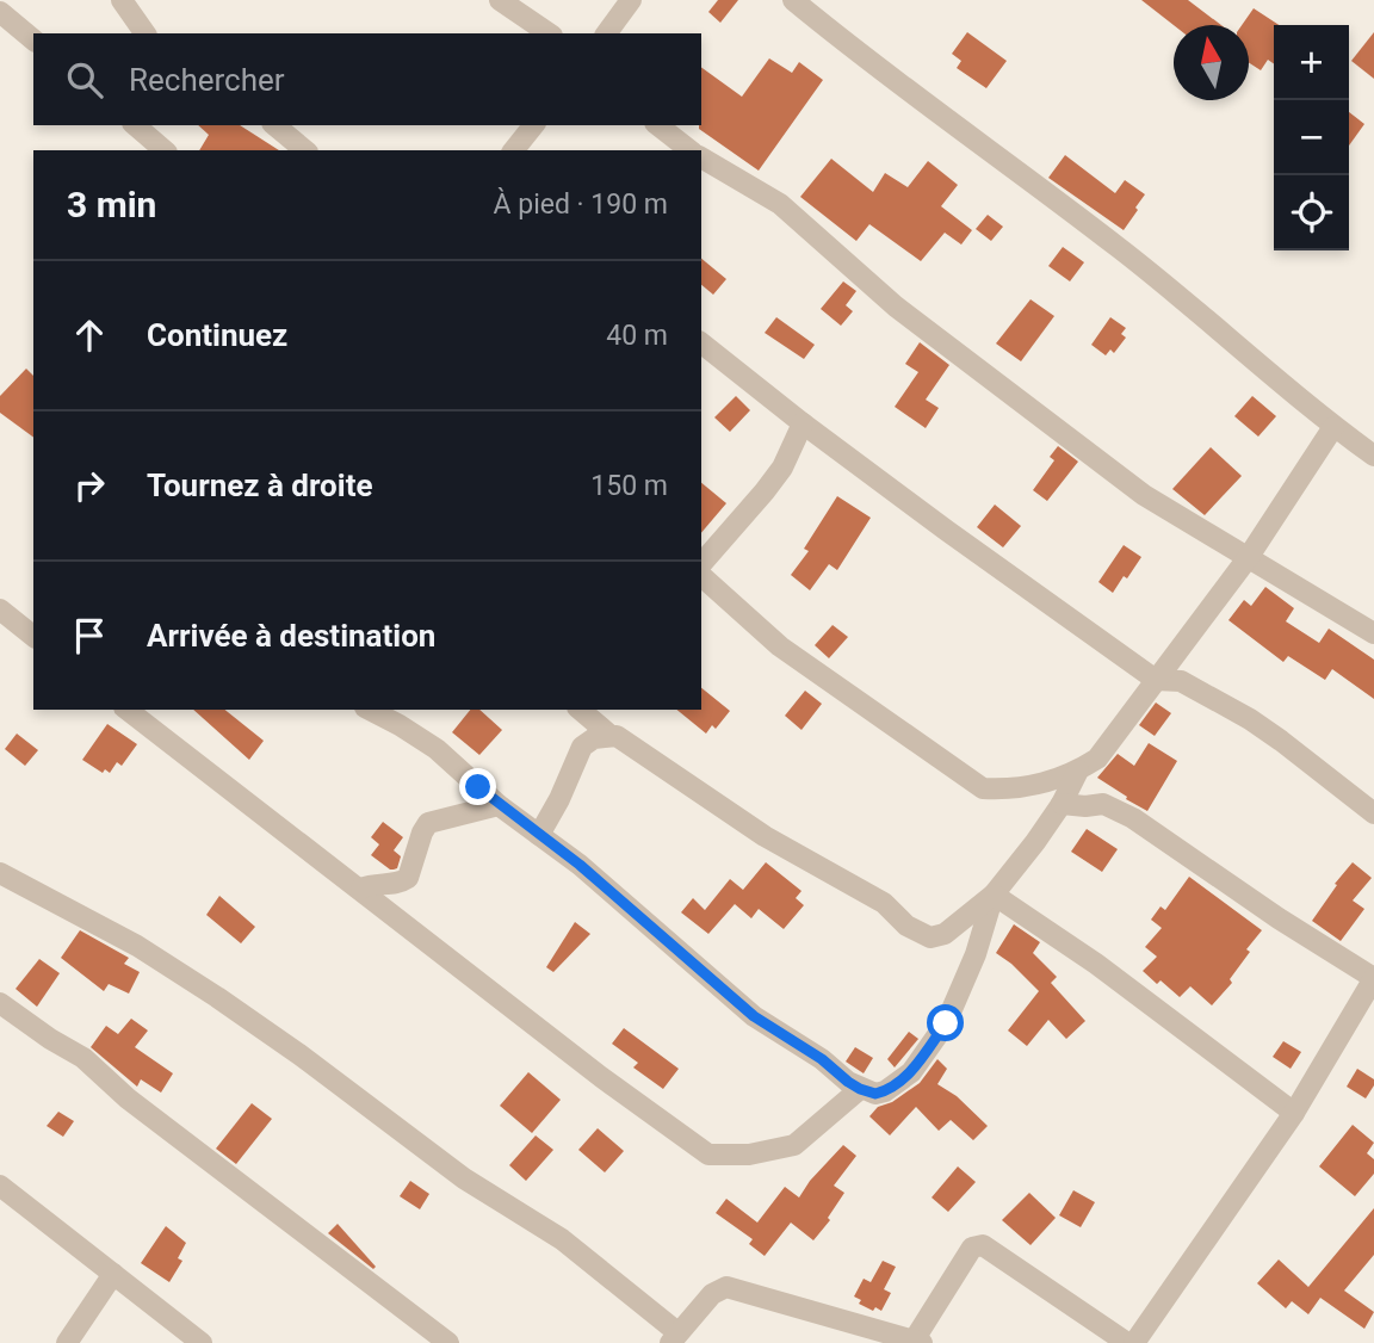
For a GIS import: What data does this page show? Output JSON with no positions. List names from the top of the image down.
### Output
{
  "north": "top",
  "page": {
    "map_buttons": ["+", "−"],
    "search": "Rechercher",
    "heading": ["3 min", "À pied · 190 m"],
    "list": [
      ["Continuez", "40 m"],
      ["Tournez à droite", "150 m"],
      "Arrivée à destination"
    ]
  }
}
